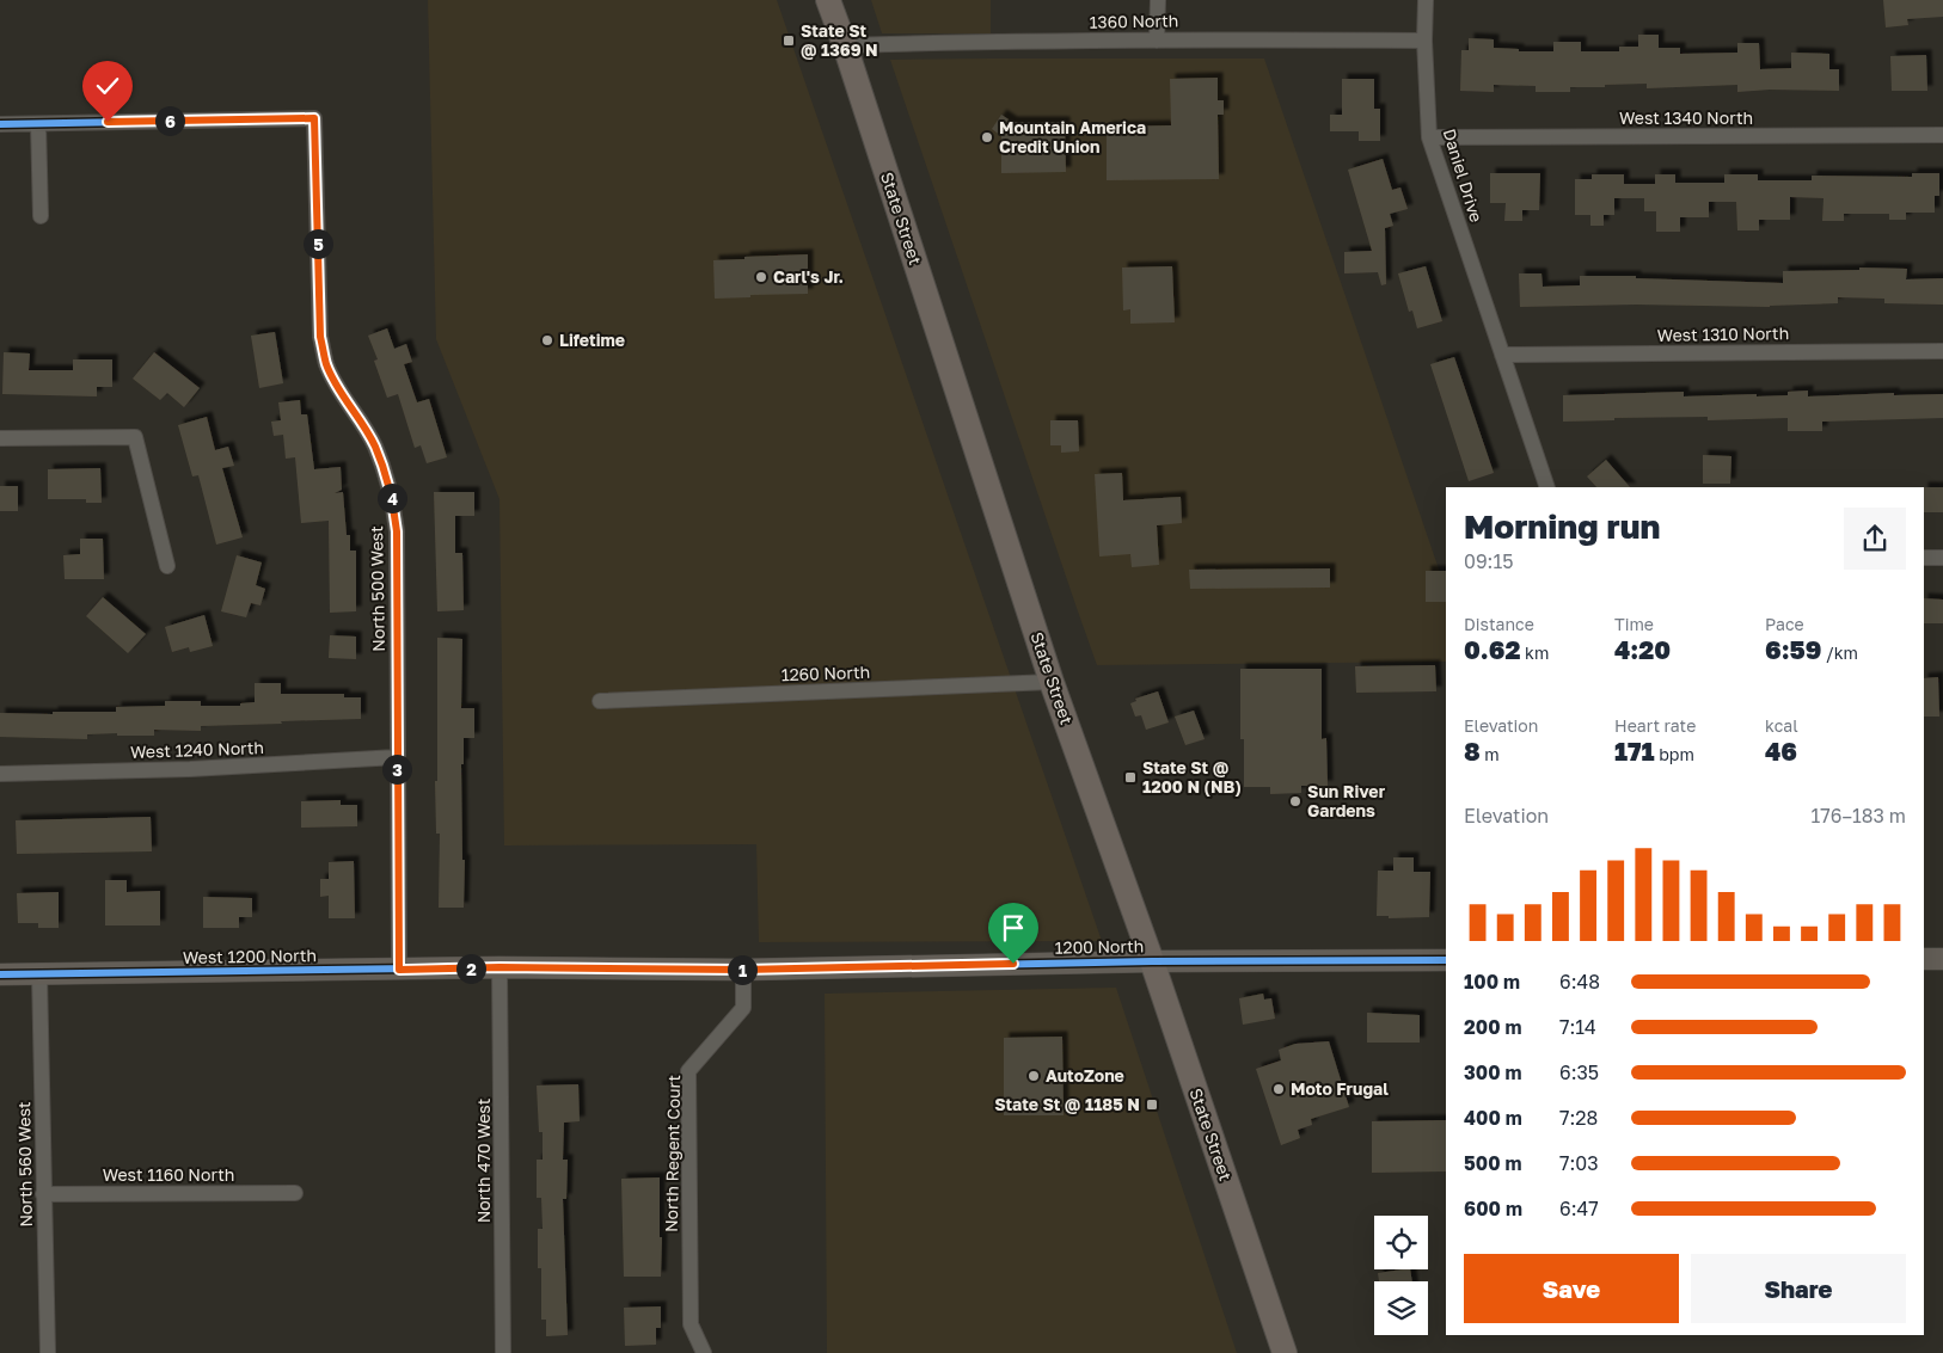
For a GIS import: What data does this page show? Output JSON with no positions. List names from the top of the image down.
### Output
{
  "streets": {
    "main road": ["State Street"],
    "street": [
      "1360 North",
      "West 1340 North",
      "Daniel Drive",
      "West 1310 North",
      "North 500 West",
      "1260 North",
      "West 1240 North",
      "1200 North",
      "West 1200 North",
      "North Regent Court",
      "North 470 West",
      "North 560 West",
      "West 1160 North"
    ]
  },
  "crossings": [
    ["1360 North", "Daniel Drive"],
    ["1360 North", "State Street"],
    ["West 1340 North", "Daniel Drive"],
    ["Daniel Drive", "West 1310 North"],
    ["State Street", "1260 North"],
    ["State Street", "1200 North"],
    ["North 500 West", "West 1240 North"],
    ["North 500 West", "West 1200 North"],
    ["1200 North", "West 1200 North"],
    ["1200 North", "North Regent Court"],
    ["1200 North", "North 470 West"],
    ["West 1200 North", "North 470 West"],
    ["West 1200 North", "North 560 West"],
    ["North 560 West", "West 1160 North"]
  ],
  "places": {
    "transit": ["State St @ 1369 N", "State St @ 1200 N (NB)", "State St @ 1185 N"],
    "other": [
      "Mountain America Credit Union",
      "Carl's Jr.",
      "Lifetime",
      "Sun River Gardens",
      "AutoZone",
      "Moto Frugal"
    ]
  },
  "page": {
    "pins": [
      "6",
      "5",
      "4",
      "3",
      "2",
      "1"
    ],
    "heading": ["Morning run", "09:15"],
    "stats": [
      ["Distance", "0.62 km"],
      ["Time", "4:20"],
      ["Pace", "6:59 /km"],
      ["Elevation", "8 m"],
      ["Heart rate", "171 bpm"],
      ["kcal", "46"]
    ],
    "chart": ["Elevation", "176–183 m"],
    "list": [
      {
        "name": "100 m",
        "note": "6:48"
      },
      {
        "name": "200 m",
        "note": "7:14"
      },
      {
        "name": "300 m",
        "note": "6:35"
      },
      {
        "name": "400 m",
        "note": "7:28"
      },
      {
        "name": "500 m",
        "note": "7:03"
      },
      {
        "name": "600 m",
        "note": "6:47"
      }
    ],
    "buttons": ["Save", "Share"]
  }
}
